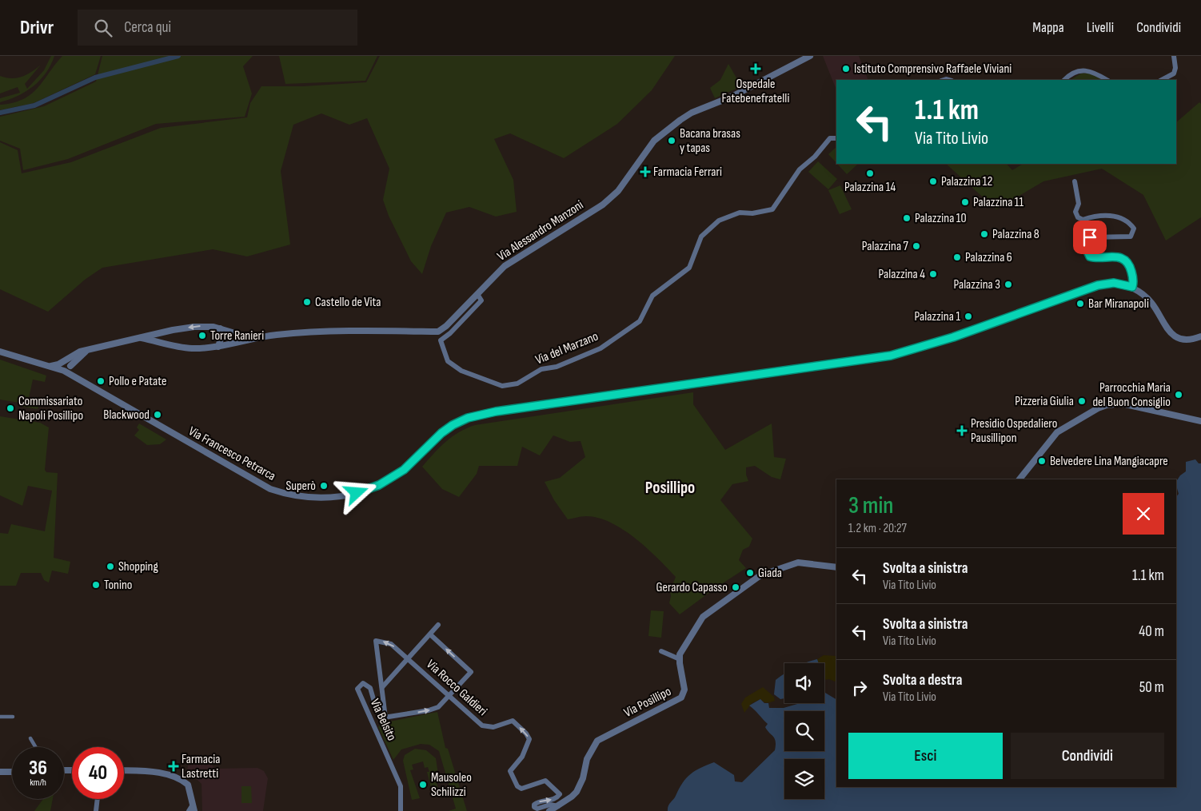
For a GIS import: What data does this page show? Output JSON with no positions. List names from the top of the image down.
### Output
{
  "streets": {
    "street": [
      "Via Alessandro Manzoni",
      "Via del Marzano",
      "Via Francesco Petrarca",
      "Via Rocco Galdieri",
      "Via Posillipo",
      "Via Belsito"
    ]
  },
  "crossings": [
    ["Via Alessandro Manzoni", "Via del Marzano"],
    ["Via Alessandro Manzoni", "Via Francesco Petrarca"],
    ["Via Rocco Galdieri", "Via Posillipo"]
  ],
  "districts": ["Posillipo"],
  "places": {
    "health": [
      "Ospedale Fatebenefratelli",
      "Farmacia Ferrari",
      "Presidio Ospedaliero Pausillipon",
      "Farmacia Lastretti"
    ],
    "other": [
      "Istituto Comprensivo Raffaele Viviani",
      "Bacana brasas y tapas",
      "Palazzina 14",
      "Palazzina 12",
      "Palazzina 11",
      "Palazzina 10",
      "Palazzina 8",
      "Palazzina 7",
      "Palazzina 6",
      "Palazzina 4",
      "Palazzina 3",
      "Castello de Vita",
      "Bar Miranapoli",
      "Palazzina 1",
      "Torre Ranieri",
      "Pollo e Patate",
      "Parrocchia Maria del Buon Consiglio",
      "Pizzeria Giulia",
      "Commissariato Napoli Posillipo",
      "Blackwood",
      "Belvedere Lina Mangiacapre",
      "Superò",
      "Shopping",
      "Giada",
      "Tonino",
      "Gerardo Capasso",
      "Mausoleo Schilizzi"
    ]
  },
  "page": {
    "header": "Drivr",
    "search": "Cerca qui",
    "nav": ["Mappa", "Livelli", "Condividi"],
    "turn": ["1.1 km", "Via Tito Livio"],
    "heading": ["3 min", "1.2 km · 20:27"],
    "list": [
      {
        "name": "Svolta a sinistra",
        "note": "Via Tito Livio",
        "value": "1.1 km"
      },
      {
        "name": "Svolta a sinistra",
        "note": "Via Tito Livio",
        "value": "40 m"
      },
      {
        "name": "Svolta a destra",
        "note": "Via Tito Livio",
        "value": "50 m"
      }
    ],
    "buttons": ["Esci", "Condividi"],
    "speed": "36 km/h",
    "limit": "40"
  }
}
